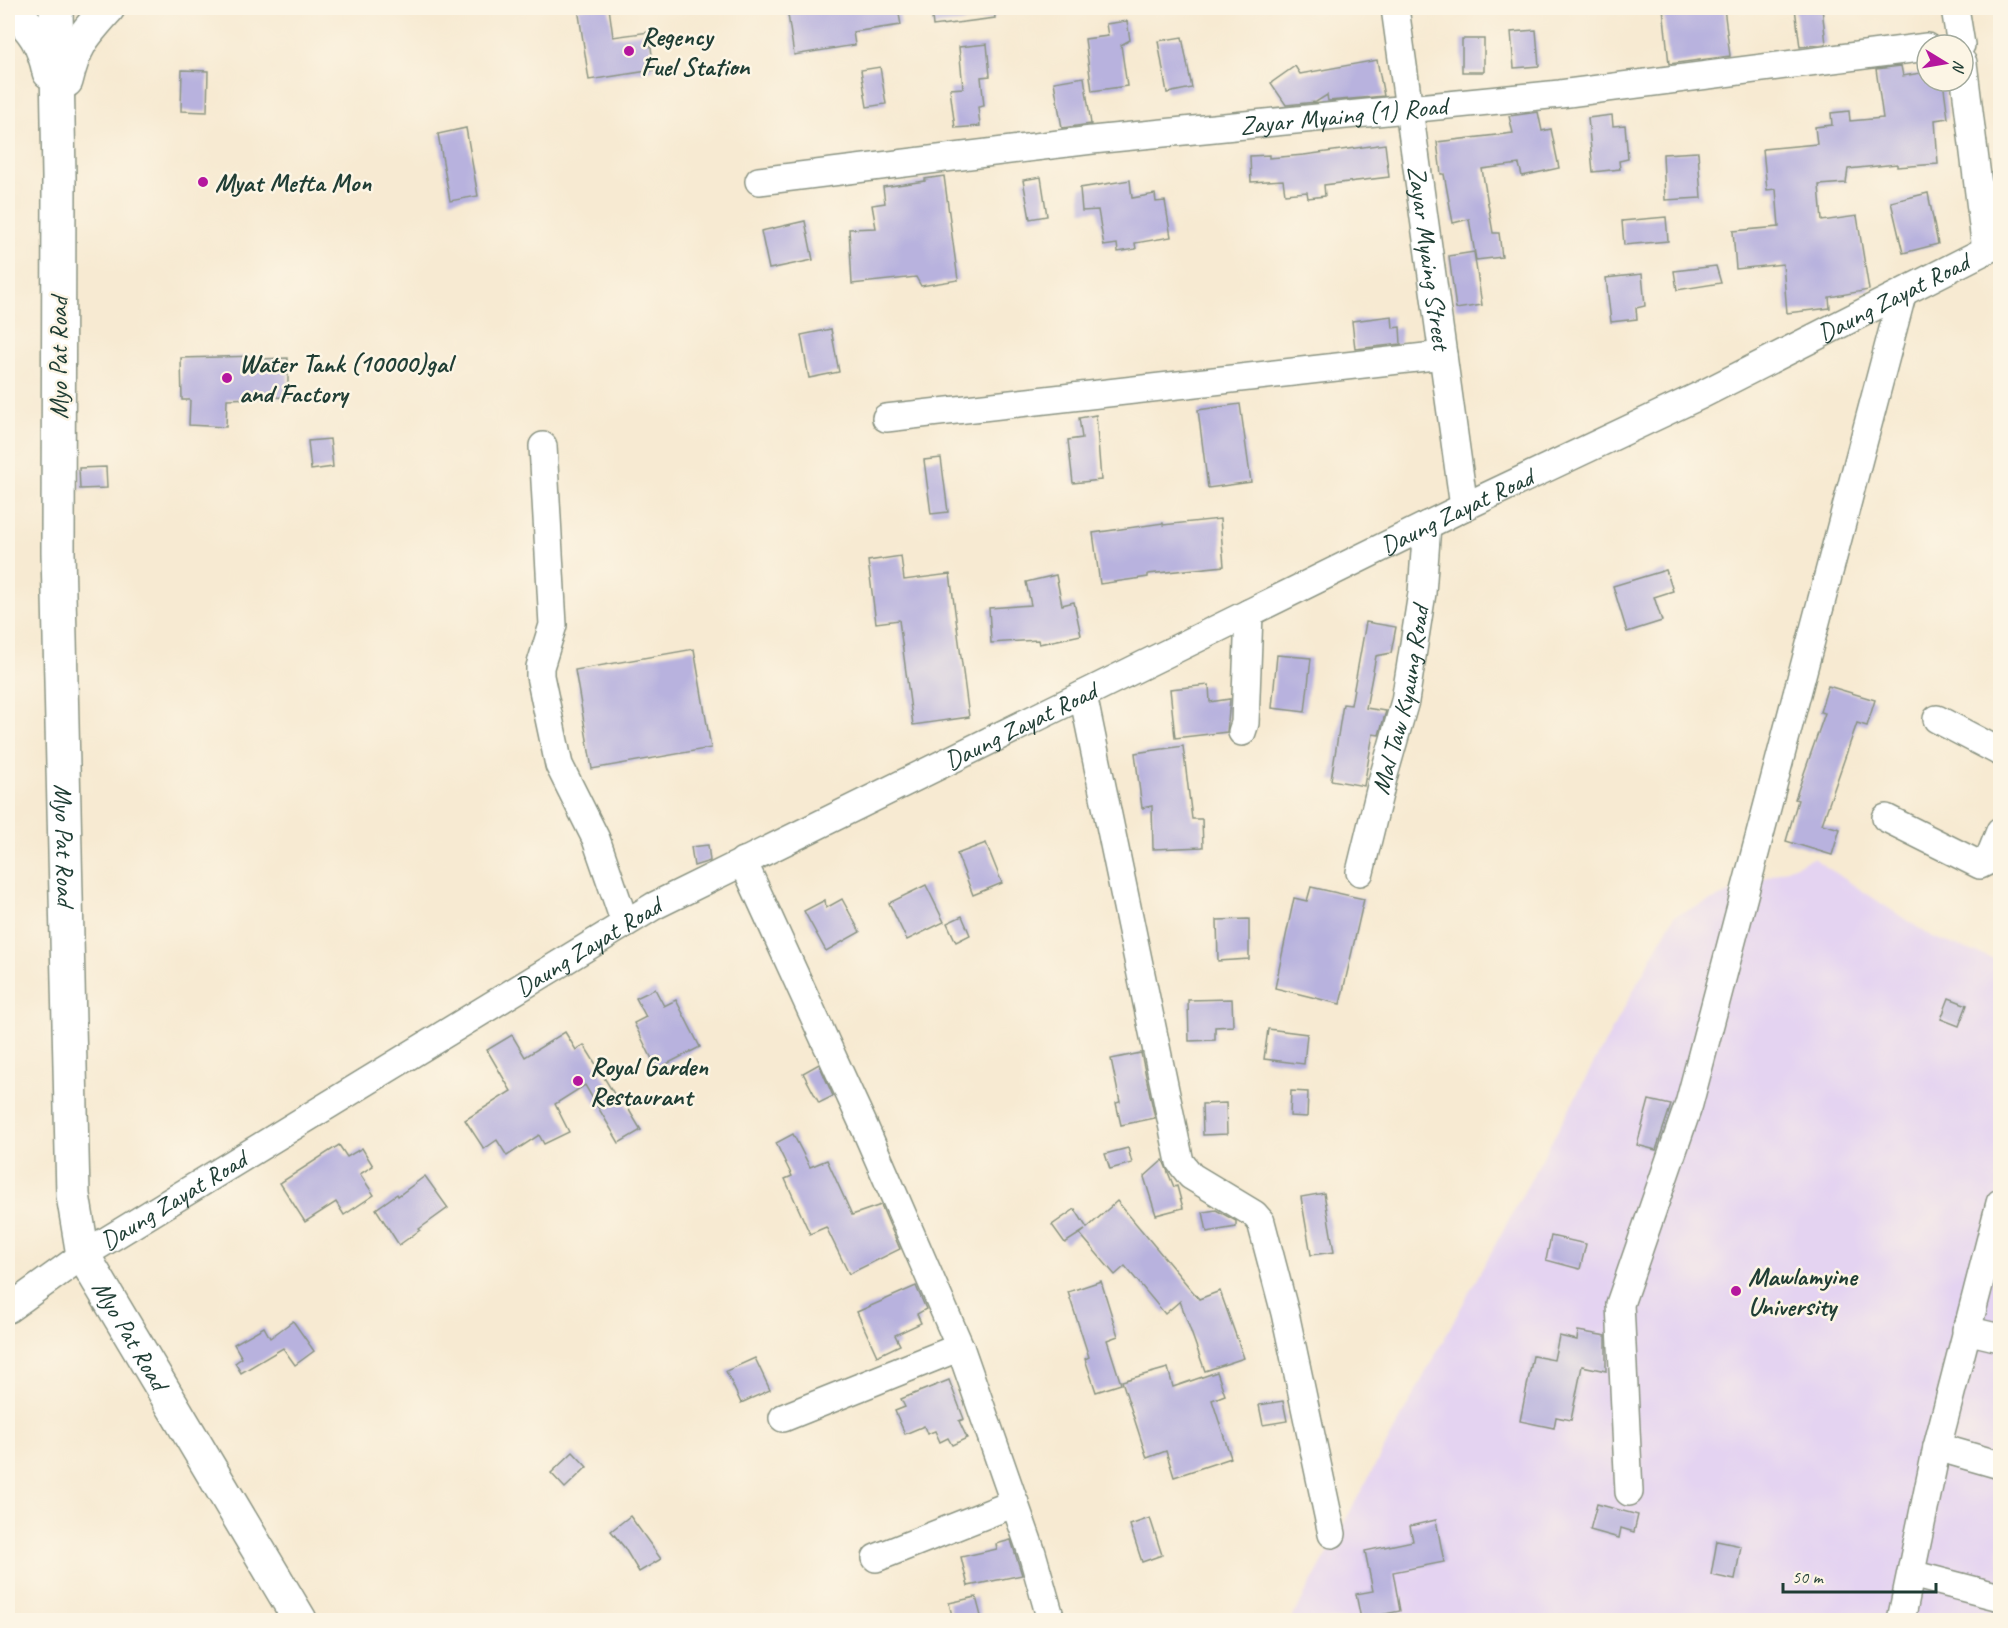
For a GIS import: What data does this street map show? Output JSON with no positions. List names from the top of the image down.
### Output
{
  "streets": {
    "main road": ["Myo Pat Road"],
    "street": [
      "Zayar Myaing (1) Road",
      "Zayar Myaing Street",
      "Daung Zayat Road",
      "Mal Taw Kyaung Road"
    ]
  },
  "crossings": [
    ["Zayar Myaing (1) Road", "Zayar Myaing Street"],
    ["Zayar Myaing Street", "Daung Zayat Road"],
    ["Daung Zayat Road", "Myo Pat Road"],
    ["Daung Zayat Road", "Mal Taw Kyaung Road"]
  ],
  "places": [
    "Regency Fuel Station",
    "Myat Metta Mon",
    "Water Tank (10000)gal and Factory",
    "Royal Garden Restaurant",
    "Mawlamyine University"
  ],
  "scale_bar": "50 m",
  "north": "right"
}
